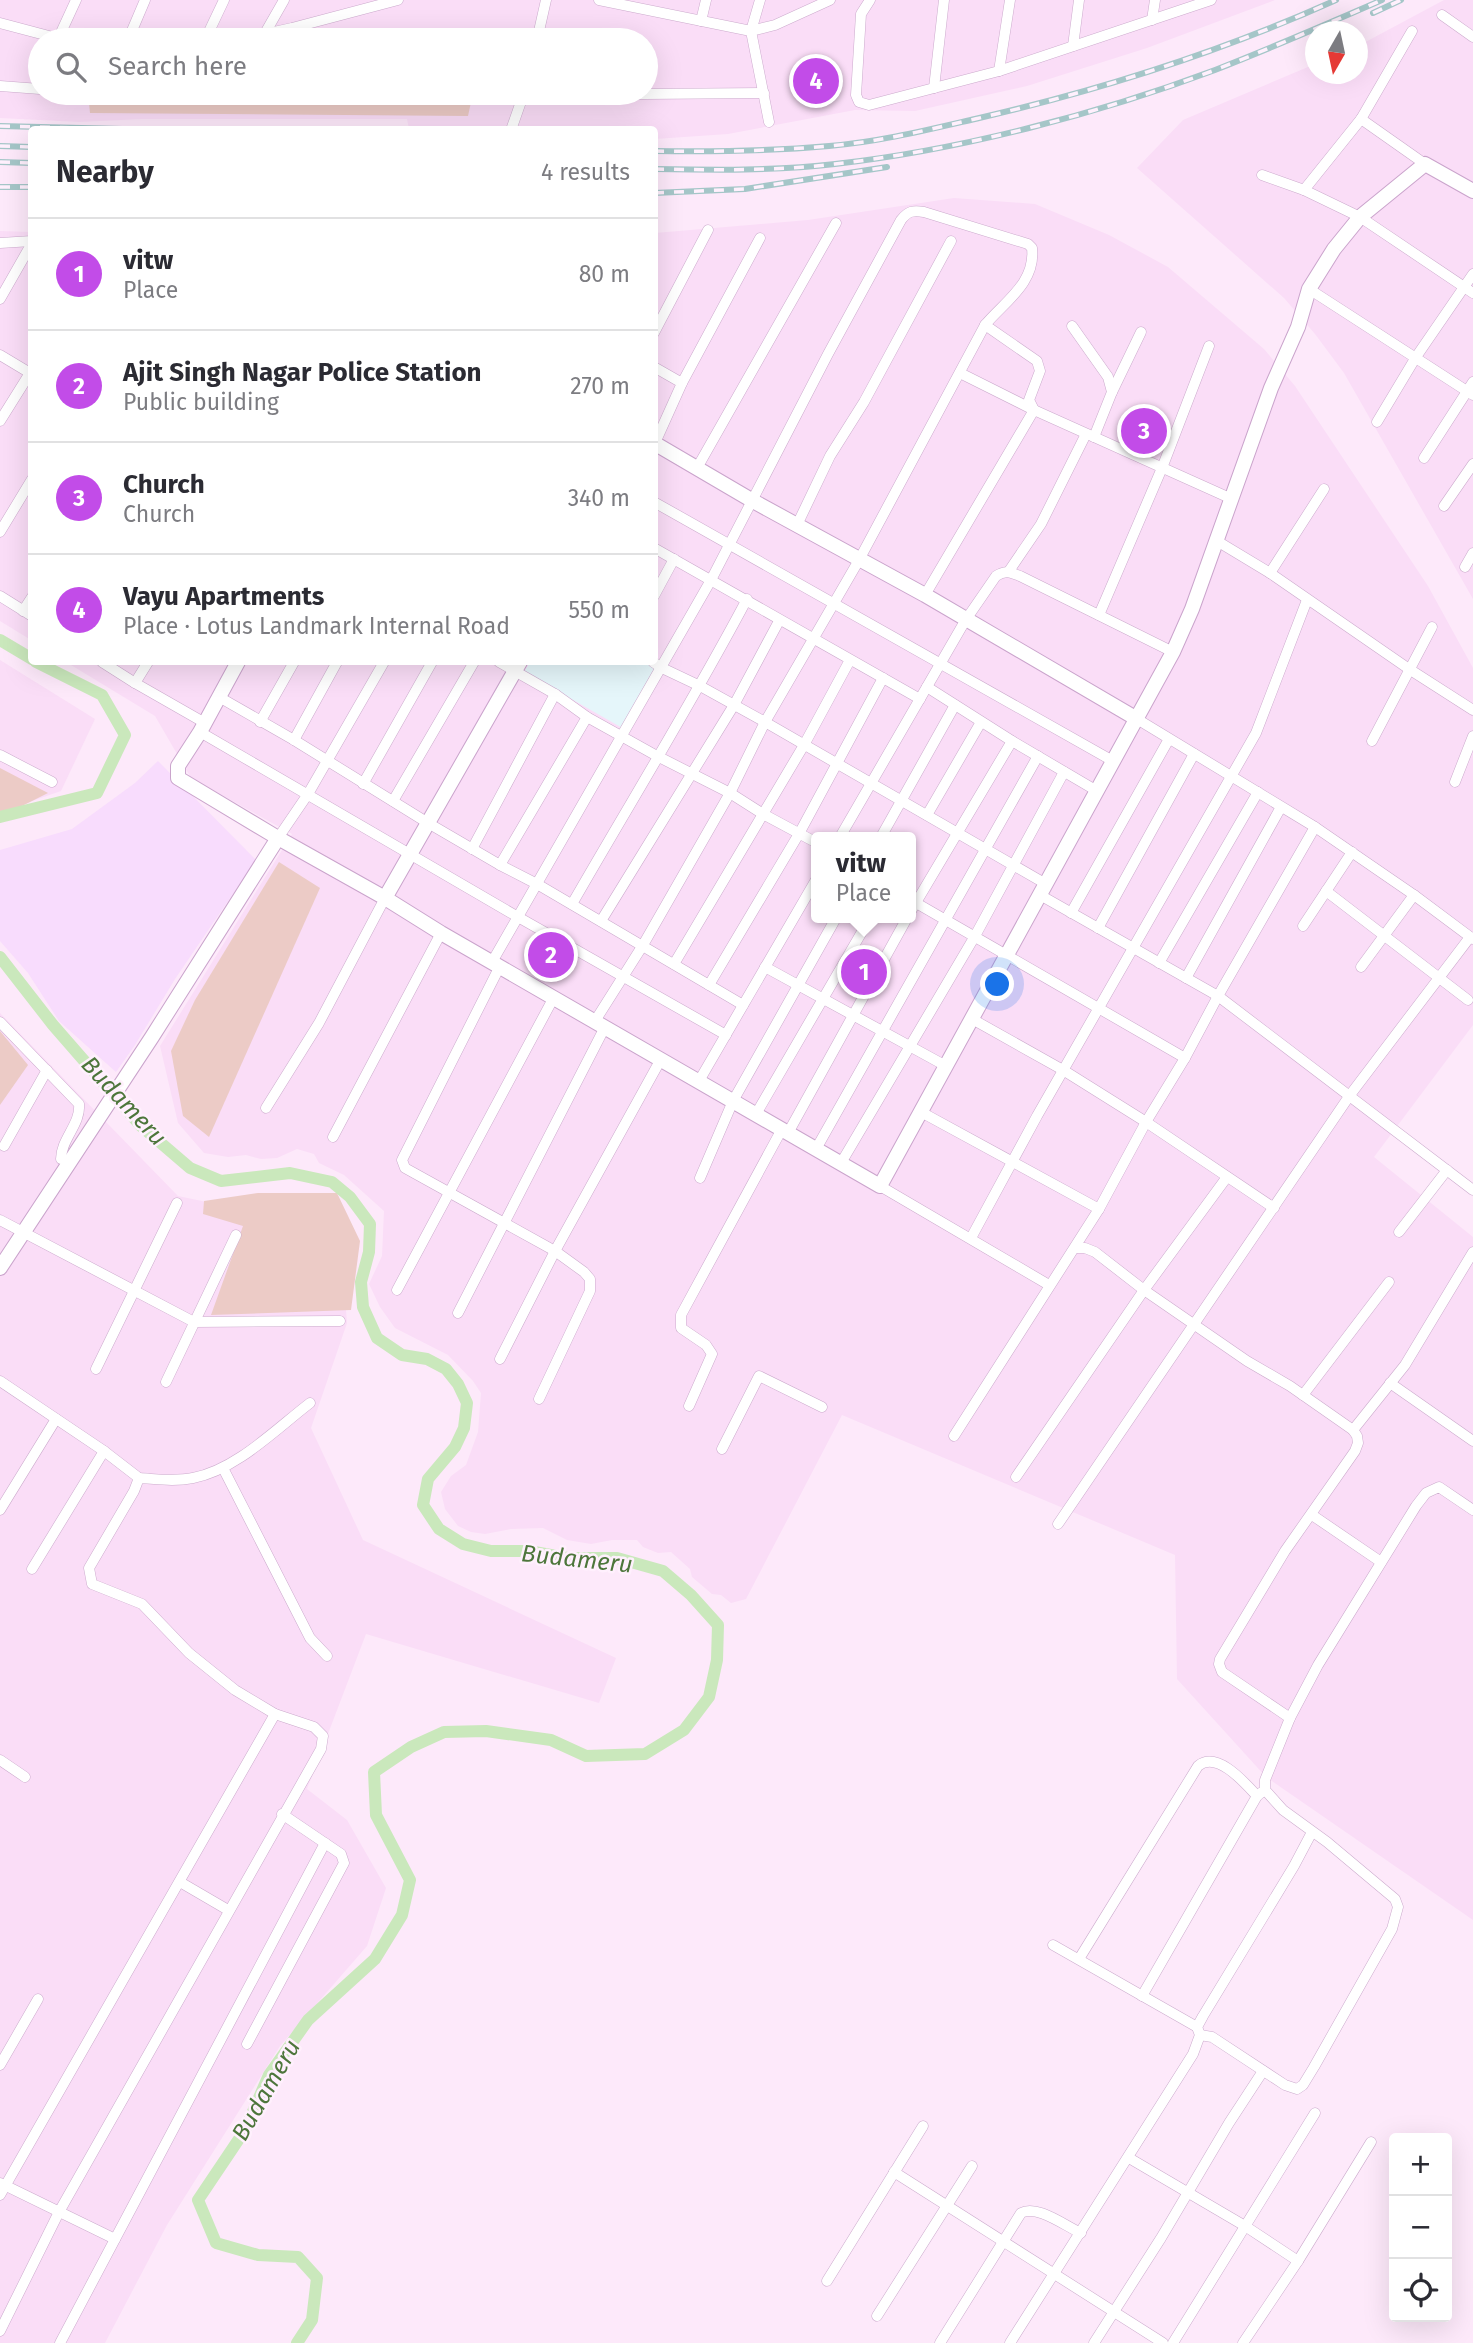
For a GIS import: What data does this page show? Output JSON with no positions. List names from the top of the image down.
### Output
{
  "water": ["Budameru"],
  "north": "bottom",
  "page": {
    "search": "Search here",
    "pins": [
      "4",
      "3",
      "2",
      "1"
    ],
    "heading": ["Nearby", "4 results"],
    "list": [
      {
        "mark": "1",
        "name": "vitw",
        "note": "Place",
        "value": "80 m"
      },
      {
        "mark": "2",
        "name": "Ajit Singh Nagar Police Station",
        "note": "Public building",
        "value": "270 m"
      },
      {
        "mark": "3",
        "name": "Church",
        "note": "Church",
        "value": "340 m"
      },
      {
        "mark": "4",
        "name": "Vayu Apartments",
        "note": "Place · Lotus Landmark Internal Road",
        "value": "550 m"
      }
    ],
    "popup": ["vitw", "Place"],
    "map_buttons": ["+", "−"]
  }
}
